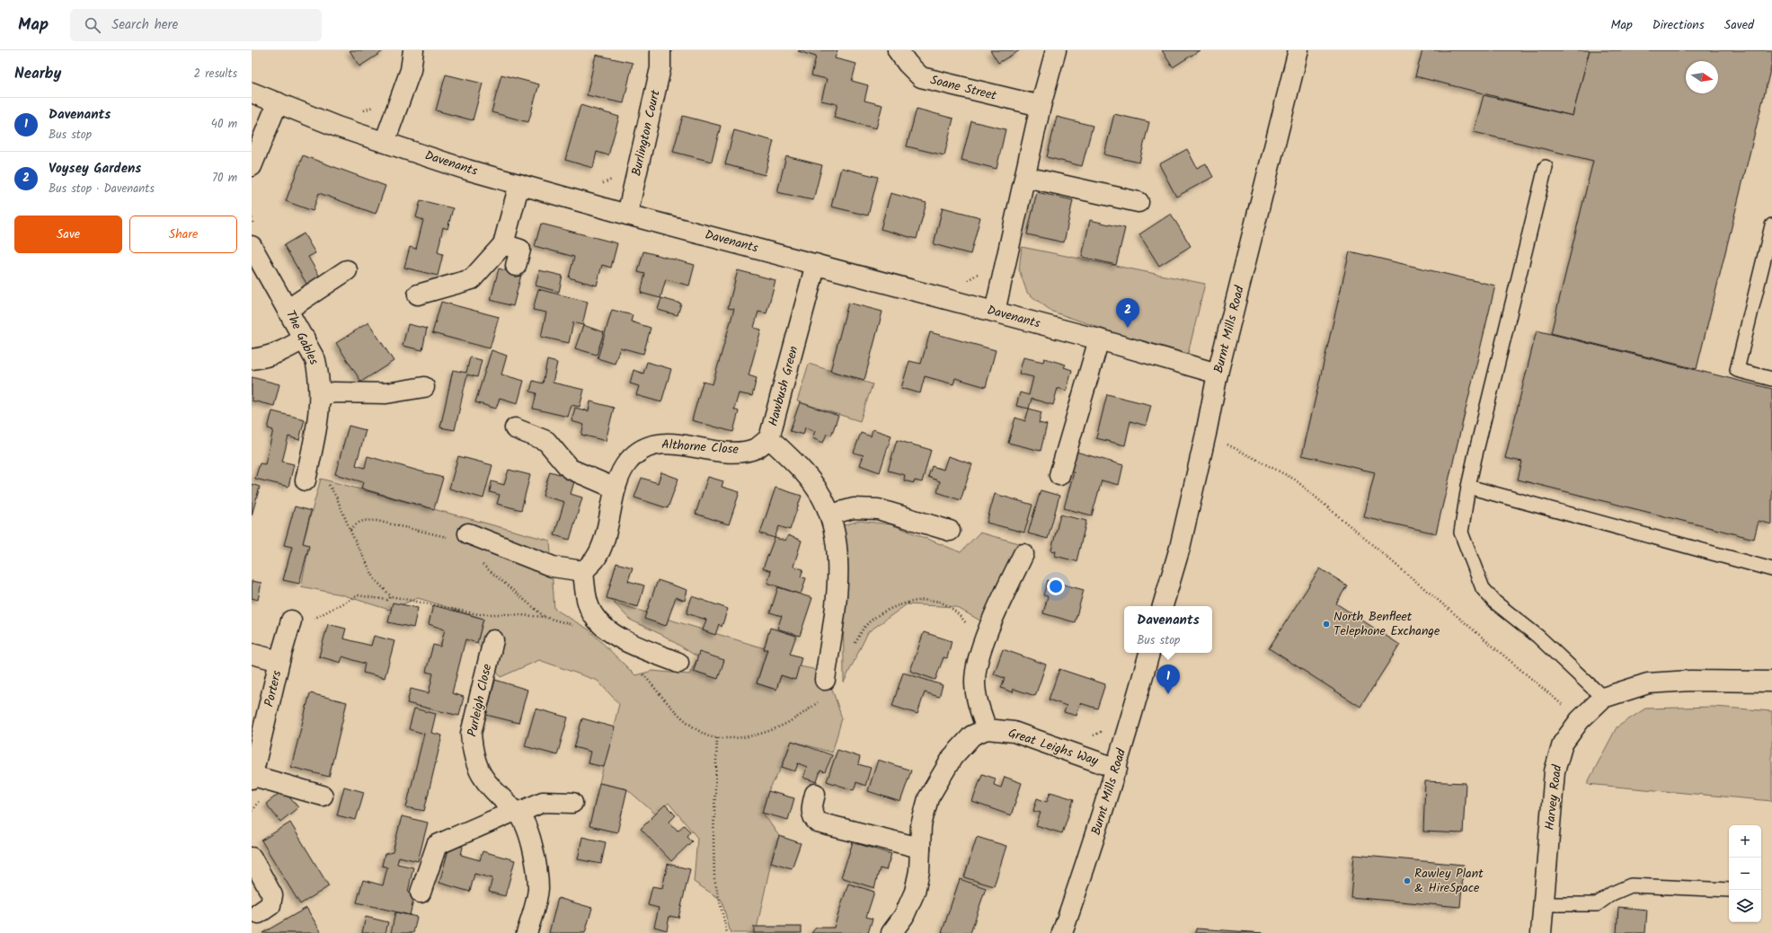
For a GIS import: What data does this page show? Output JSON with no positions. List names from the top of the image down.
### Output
{
  "streets": {
    "street": [
      "Soane Street",
      "Burlington Court",
      "Davenants",
      "Burnt Mills Road",
      "The Gables",
      "Hawbush Green",
      "Althorne Close",
      "Porters",
      "Purleigh Close",
      "Great Leighs Way",
      "Harvey Road"
    ]
  },
  "crossings": [
    ["Burlington Court", "Davenants"],
    ["Davenants", "Burnt Mills Road"],
    ["Davenants", "Hawbush Green"],
    ["Burnt Mills Road", "Great Leighs Way"],
    ["Hawbush Green", "Althorne Close"]
  ],
  "places": ["North Benfleet Telephone Exchange", "Rawley Plant & HireSpace"],
  "north": "right",
  "page": {
    "header": "Map",
    "search": "Search here",
    "nav": ["Map", "Directions", "Saved"],
    "heading": ["Nearby", "2 results"],
    "list": [
      {
        "mark": "1",
        "name": "Davenants",
        "note": "Bus stop",
        "value": "40 m"
      },
      {
        "mark": "2",
        "name": "Voysey Gardens",
        "note": "Bus stop · Davenants",
        "value": "70 m"
      }
    ],
    "buttons": ["Save", "Share"],
    "pins": ["2", "1"],
    "popup": ["Davenants", "Bus stop"],
    "map_buttons": ["+", "−"]
  }
}
